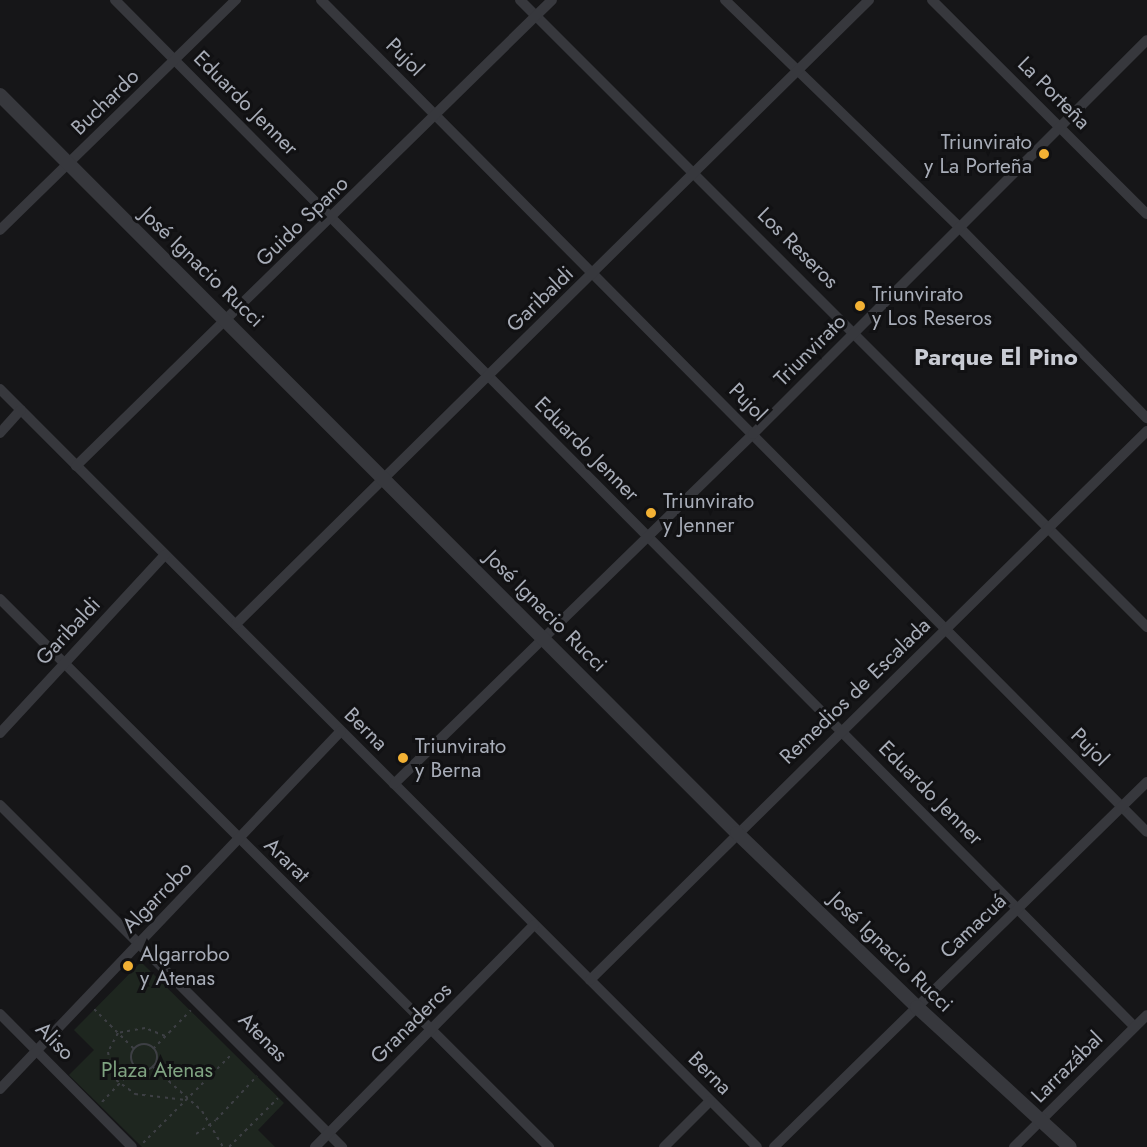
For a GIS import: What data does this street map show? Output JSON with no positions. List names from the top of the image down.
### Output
{
  "streets": {
    "street": [
      "Pujol",
      "La Porteña",
      "Buchardo",
      "Eduardo Jenner",
      "Guido Spano",
      "Los Reseros",
      "José Ignacio Rucci",
      "Garibaldi",
      "Triunvirato",
      "Remedios de Escalada",
      "Berna",
      "Ararat",
      "Algarrobo",
      "Camacuá",
      "Granaderos",
      "Atenas",
      "Aliso",
      "Larrazábal"
    ]
  },
  "crossings": [
    ["Pujol", "Guido Spano"],
    ["Pujol", "Garibaldi"],
    ["Pujol", "Triunvirato"],
    ["Pujol", "Remedios de Escalada"],
    ["Pujol", "Camacuá"],
    ["La Porteña", "Triunvirato"],
    ["Buchardo", "Eduardo Jenner"],
    ["Buchardo", "José Ignacio Rucci"],
    ["Eduardo Jenner", "Guido Spano"],
    ["Eduardo Jenner", "Garibaldi"],
    ["Eduardo Jenner", "Triunvirato"],
    ["Eduardo Jenner", "Remedios de Escalada"],
    ["Eduardo Jenner", "Camacuá"],
    ["Eduardo Jenner", "Larrazábal"],
    ["Guido Spano", "Los Reseros"],
    ["Guido Spano", "José Ignacio Rucci"],
    ["Guido Spano", "Berna"],
    ["Los Reseros", "Garibaldi"],
    ["Los Reseros", "Triunvirato"],
    ["Los Reseros", "Remedios de Escalada"],
    ["José Ignacio Rucci", "Garibaldi"],
    ["José Ignacio Rucci", "Triunvirato"],
    ["José Ignacio Rucci", "Remedios de Escalada"],
    ["José Ignacio Rucci", "Camacuá"],
    ["José Ignacio Rucci", "Larrazábal"],
    ["Garibaldi", "Berna"],
    ["Garibaldi", "Ararat"],
    ["Triunvirato", "Berna"],
    ["Remedios de Escalada", "Berna"],
    ["Berna", "Algarrobo"],
    ["Berna", "Granaderos"],
    ["Ararat", "Algarrobo"],
    ["Ararat", "Granaderos"],
    ["Algarrobo", "Atenas"],
    ["Algarrobo", "Aliso"],
    ["Granaderos", "Atenas"]
  ],
  "districts": ["Parque El Pino"],
  "parks": ["Plaza Atenas"],
  "places": [
    "Triunvirato y La Porteña",
    "Triunvirato y Los Reseros",
    "Triunvirato y Jenner",
    "Triunvirato y Berna",
    "Algarrobo y Atenas"
  ]
}
